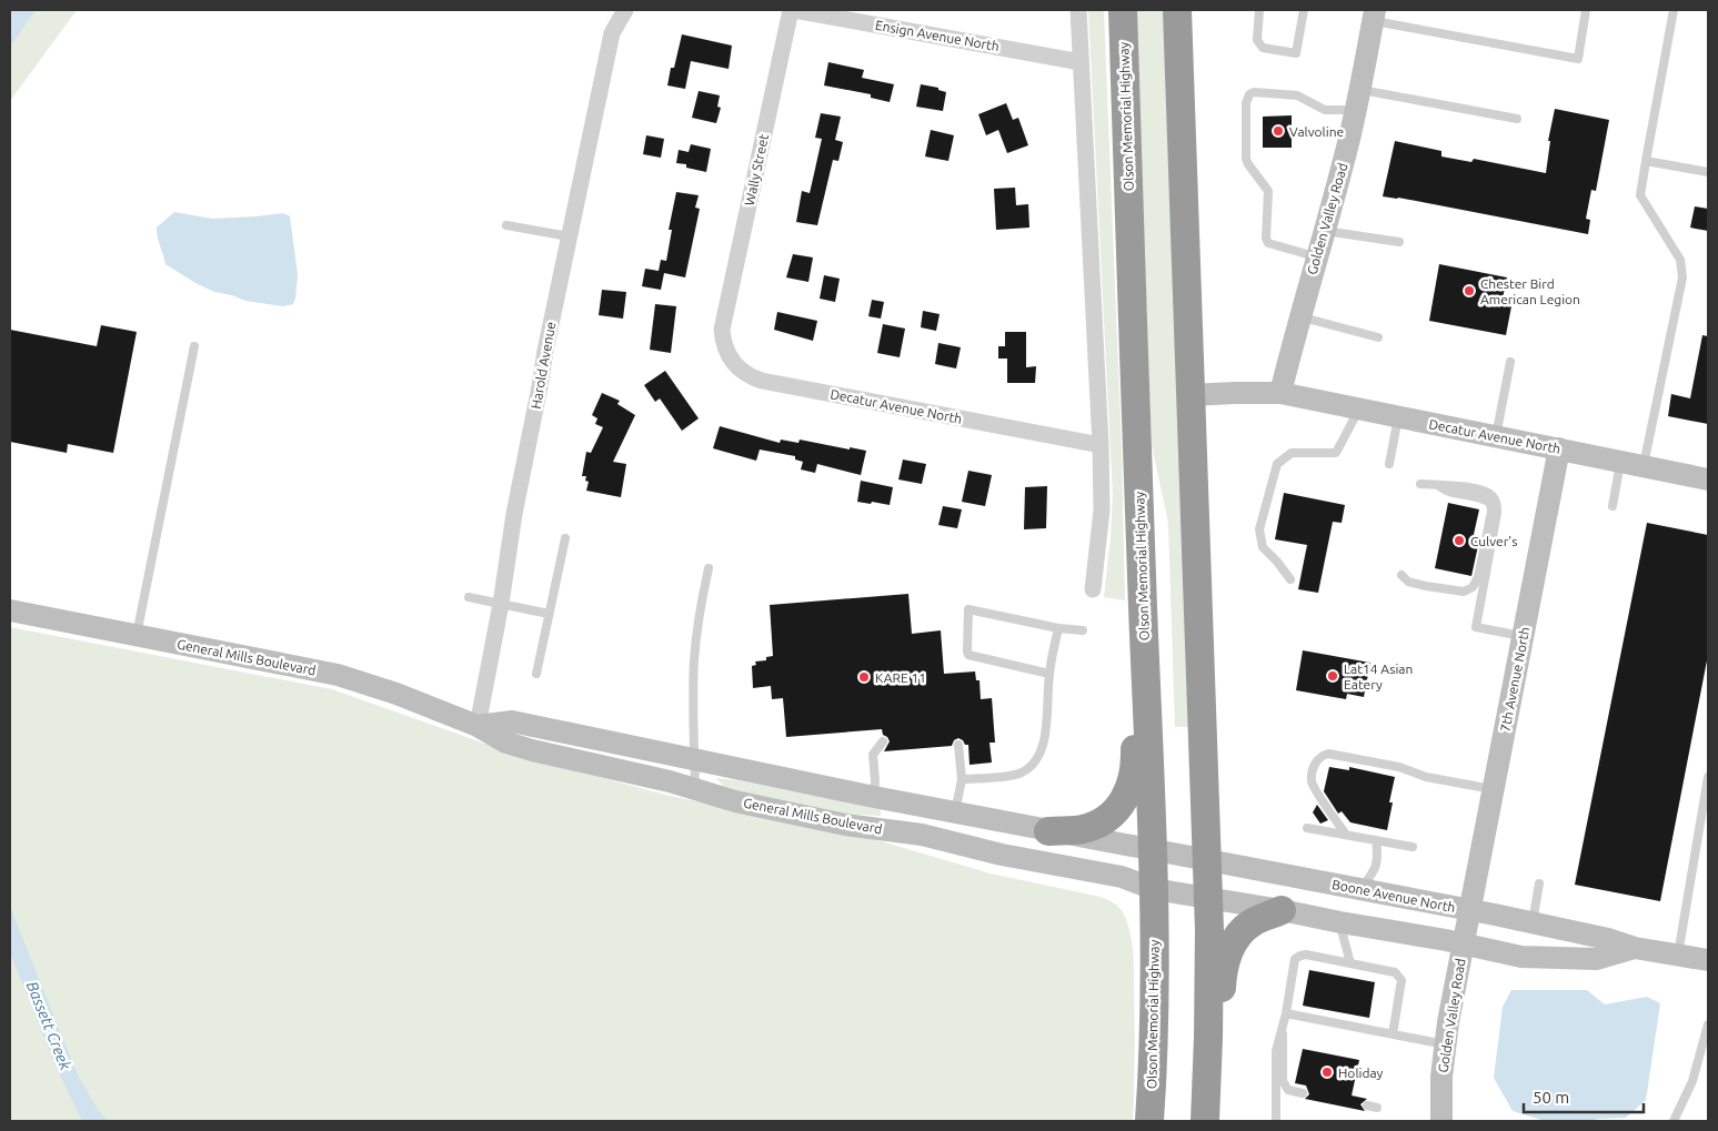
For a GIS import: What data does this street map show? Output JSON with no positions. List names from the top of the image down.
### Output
{
  "streets": {
    "highway": ["Olson Memorial Highway"],
    "street": [
      "Ensign Avenue North",
      "Wally Street",
      "Golden Valley Road",
      "Harold Avenue",
      "Decatur Avenue North",
      "General Mills Boulevard",
      "7th Avenue North",
      "Boone Avenue North"
    ]
  },
  "crossings": [
    ["Ensign Avenue North", "Wally Street"],
    ["Olson Memorial Highway", "General Mills Boulevard"],
    ["Olson Memorial Highway", "Boone Avenue North"],
    ["Wally Street", "Decatur Avenue North"],
    ["Golden Valley Road", "Decatur Avenue North"],
    ["Golden Valley Road", "7th Avenue North"],
    ["Golden Valley Road", "Boone Avenue North"],
    ["Harold Avenue", "General Mills Boulevard"],
    ["Decatur Avenue North", "7th Avenue North"],
    ["General Mills Boulevard", "Boone Avenue North"],
    ["7th Avenue North", "Boone Avenue North"]
  ],
  "water": ["Bassett Creek"],
  "places": [
    "Valvoline",
    "Chester Bird American Legion",
    "Culver's",
    "Lat14 Asian Eatery",
    "KARE 11",
    "Holiday"
  ],
  "scale_bar": "50 m"
}
